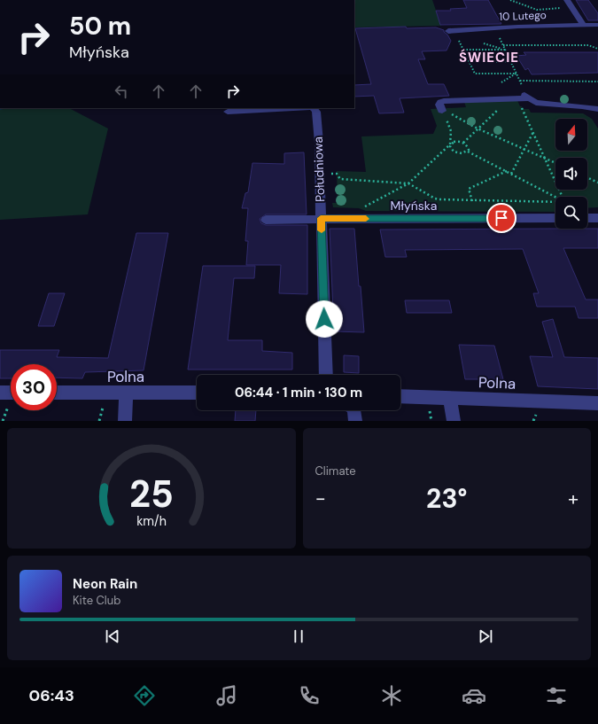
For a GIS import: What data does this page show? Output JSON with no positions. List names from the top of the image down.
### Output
{
  "streets": {
    "street": [
      "10 Lutego",
      "Południowa",
      "Młyńska",
      "Polna"
    ]
  },
  "crossings": [
    ["Południowa", "Młyńska"]
  ],
  "districts": ["ŚWIECIE"],
  "north": "top",
  "page": {
    "turn": ["50 m", "Młyńska"],
    "limit": "30",
    "trip": "06:44 · 1 min · 130 m",
    "tile": "Climate",
    "heat": ["−", "23°", "+"],
    "song": ["Neon Rain", "Kite Club"],
    "tabs": "06:43",
    "gauge": ["25", "km/h"]
  }
}
